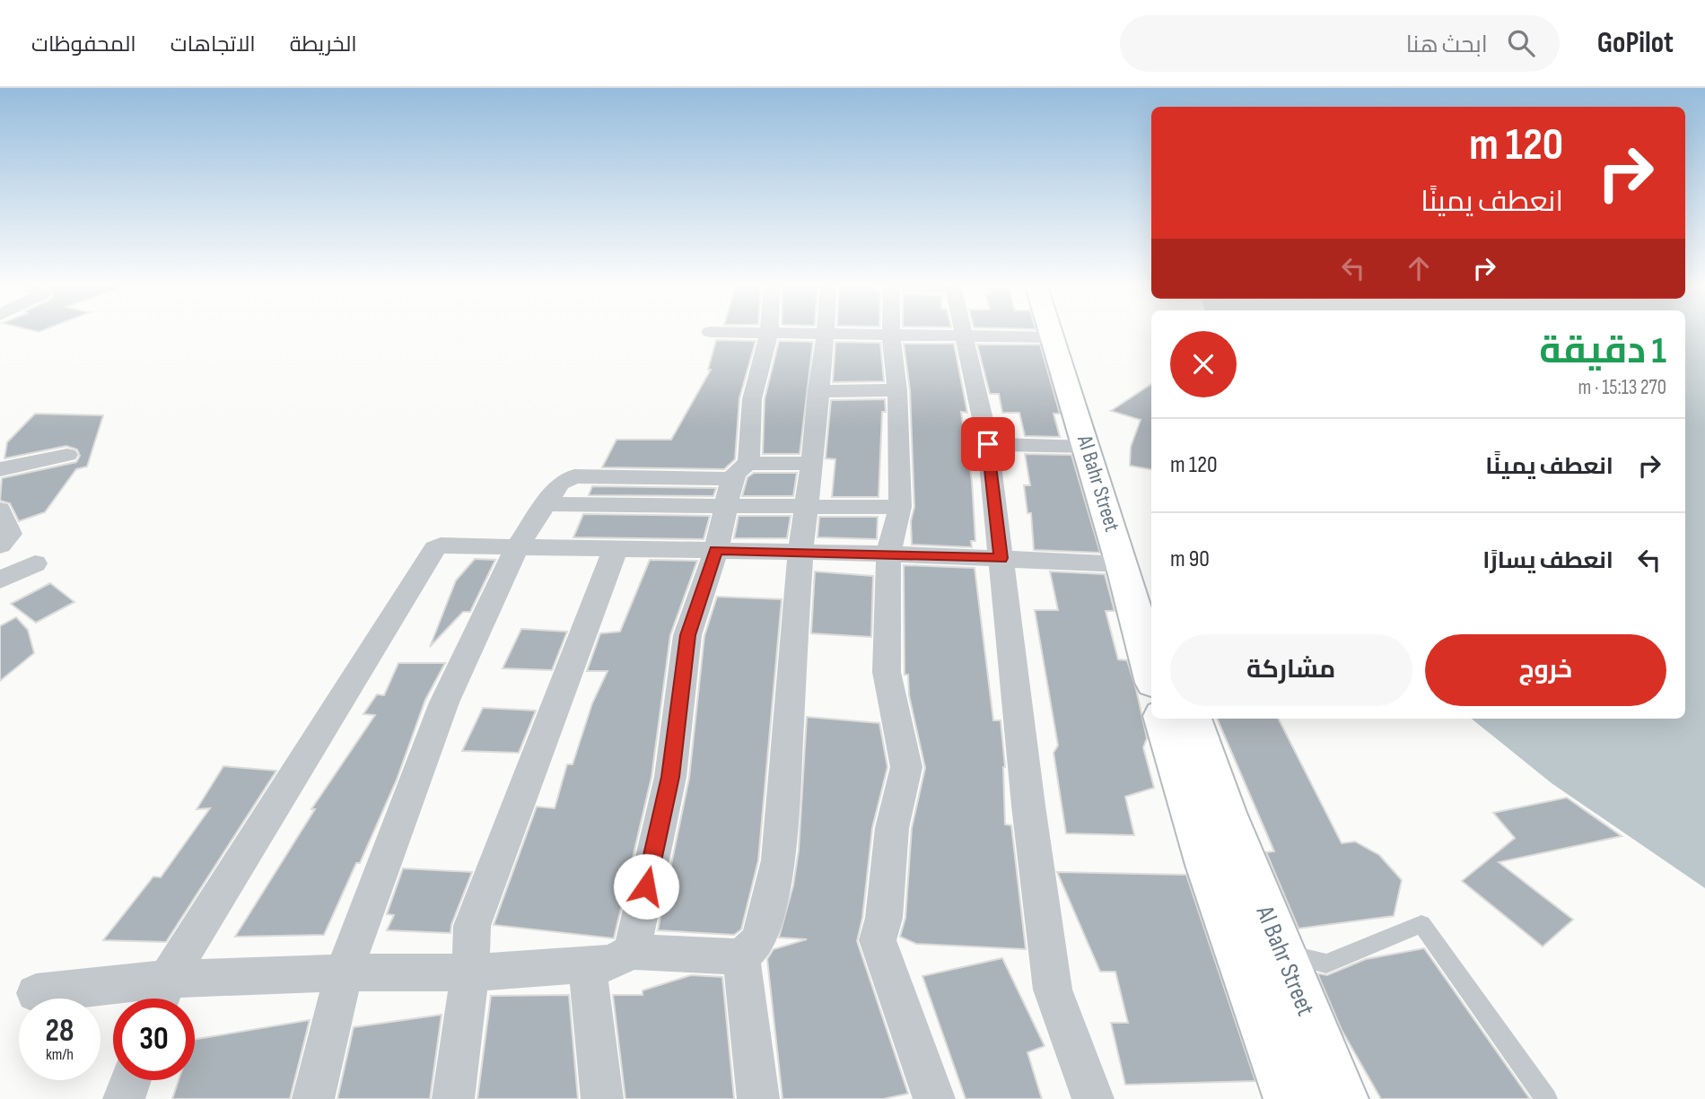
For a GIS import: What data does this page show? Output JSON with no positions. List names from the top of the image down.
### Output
{
  "streets": {
    "main road": ["Al Bahr Street"]
  },
  "page": {
    "header": "GoPilot",
    "search": "ابحث هنا",
    "nav": ["الخريطة", "الاتجاهات", "المحفوظات"],
    "turn": ["120 m", "انعطف يمينًا"],
    "heading": ["1 دقيقة", "270 m · 15:13"],
    "list": [
      {
        "name": "انعطف يمينًا",
        "value": "120 m"
      },
      {
        "name": "انعطف يسارًا",
        "value": "90 m"
      }
    ],
    "buttons": ["خروج", "مشاركة"],
    "speed": "28 km/h",
    "limit": "30"
  }
}
